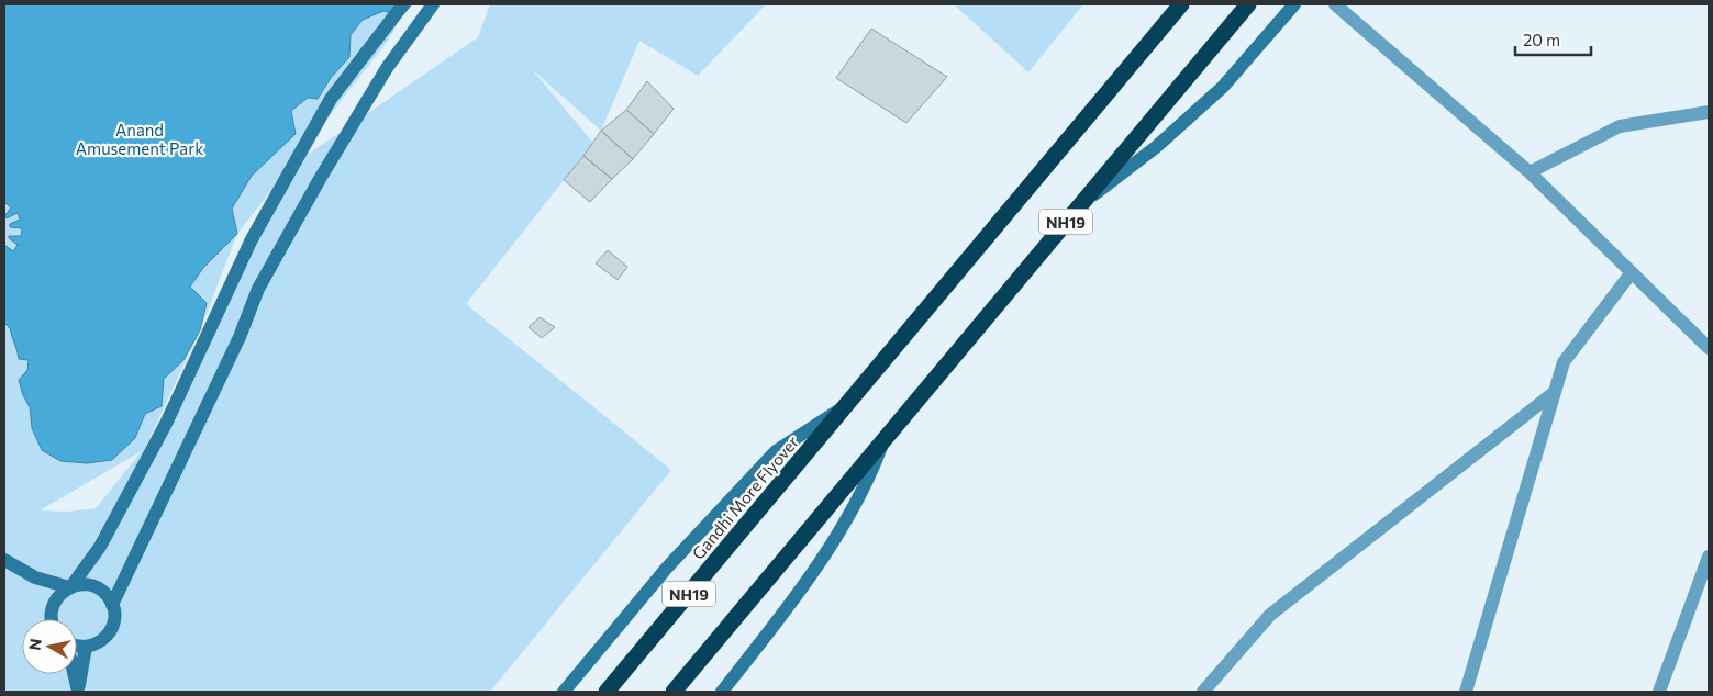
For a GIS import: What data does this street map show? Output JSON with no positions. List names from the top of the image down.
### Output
{
  "streets": {
    "highway": ["NH19", "Gandhi More Flyover"]
  },
  "crossings": [
    ["NH19", "Gandhi More Flyover"]
  ],
  "parks": ["Anand Amusement Park"],
  "scale_bar": "20 m",
  "north": "left"
}
